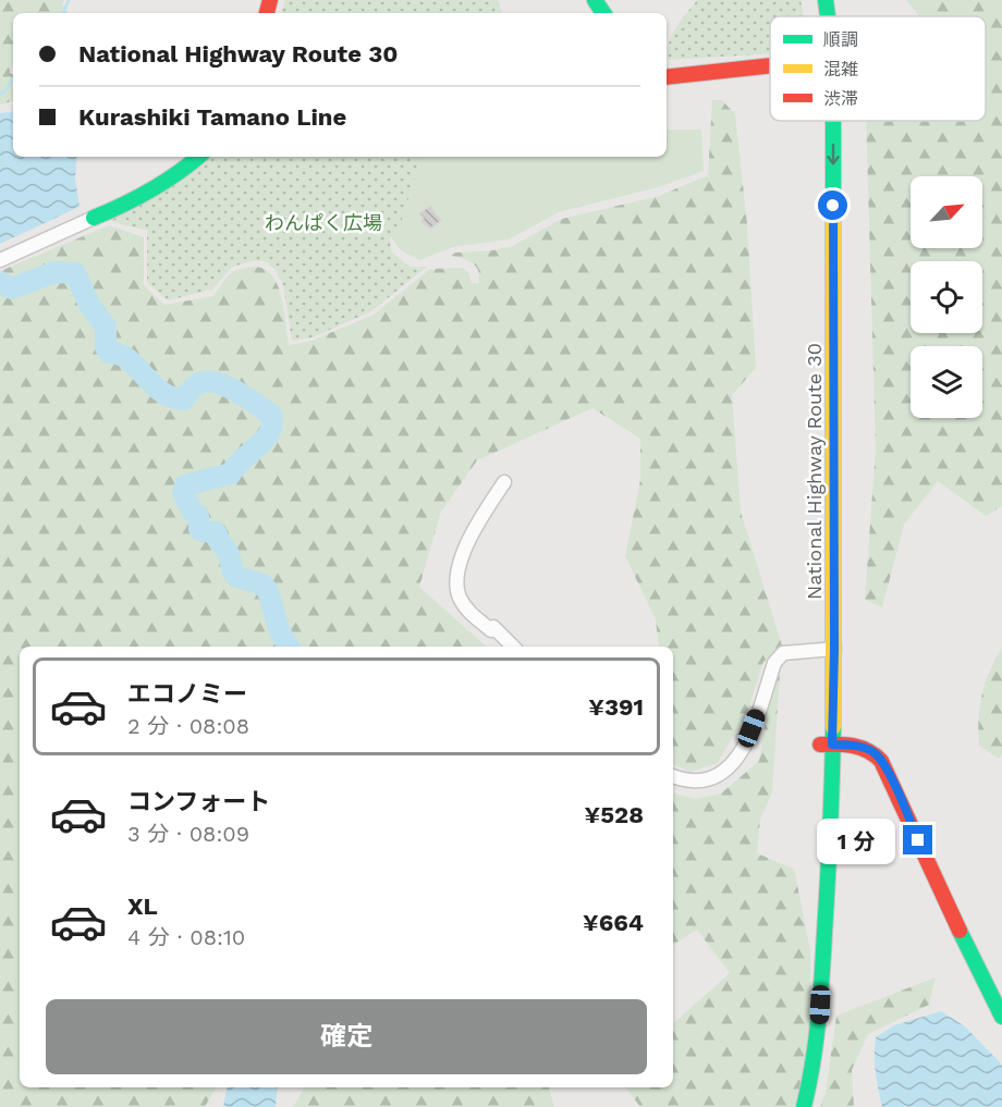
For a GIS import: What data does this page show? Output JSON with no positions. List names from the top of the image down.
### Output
{
  "streets": {
    "main road": ["National Highway Route 30"]
  },
  "parks": ["わんぱく広場"],
  "legend": ["順調", "混雑", "渋滞"],
  "north": "top right",
  "page": {
    "banner": ["National Highway Route 30", "Kurashiki Tamano Line"],
    "list": [
      {
        "name": "エコノミー",
        "note": "2 分 · 08:08",
        "value": "¥391"
      },
      {
        "name": "コンフォート",
        "note": "3 分 · 08:09",
        "value": "¥528"
      },
      {
        "name": "XL",
        "note": "4 分 · 08:10",
        "value": "¥664"
      }
    ],
    "bubble": "1 分",
    "buttons": "確定"
  }
}
